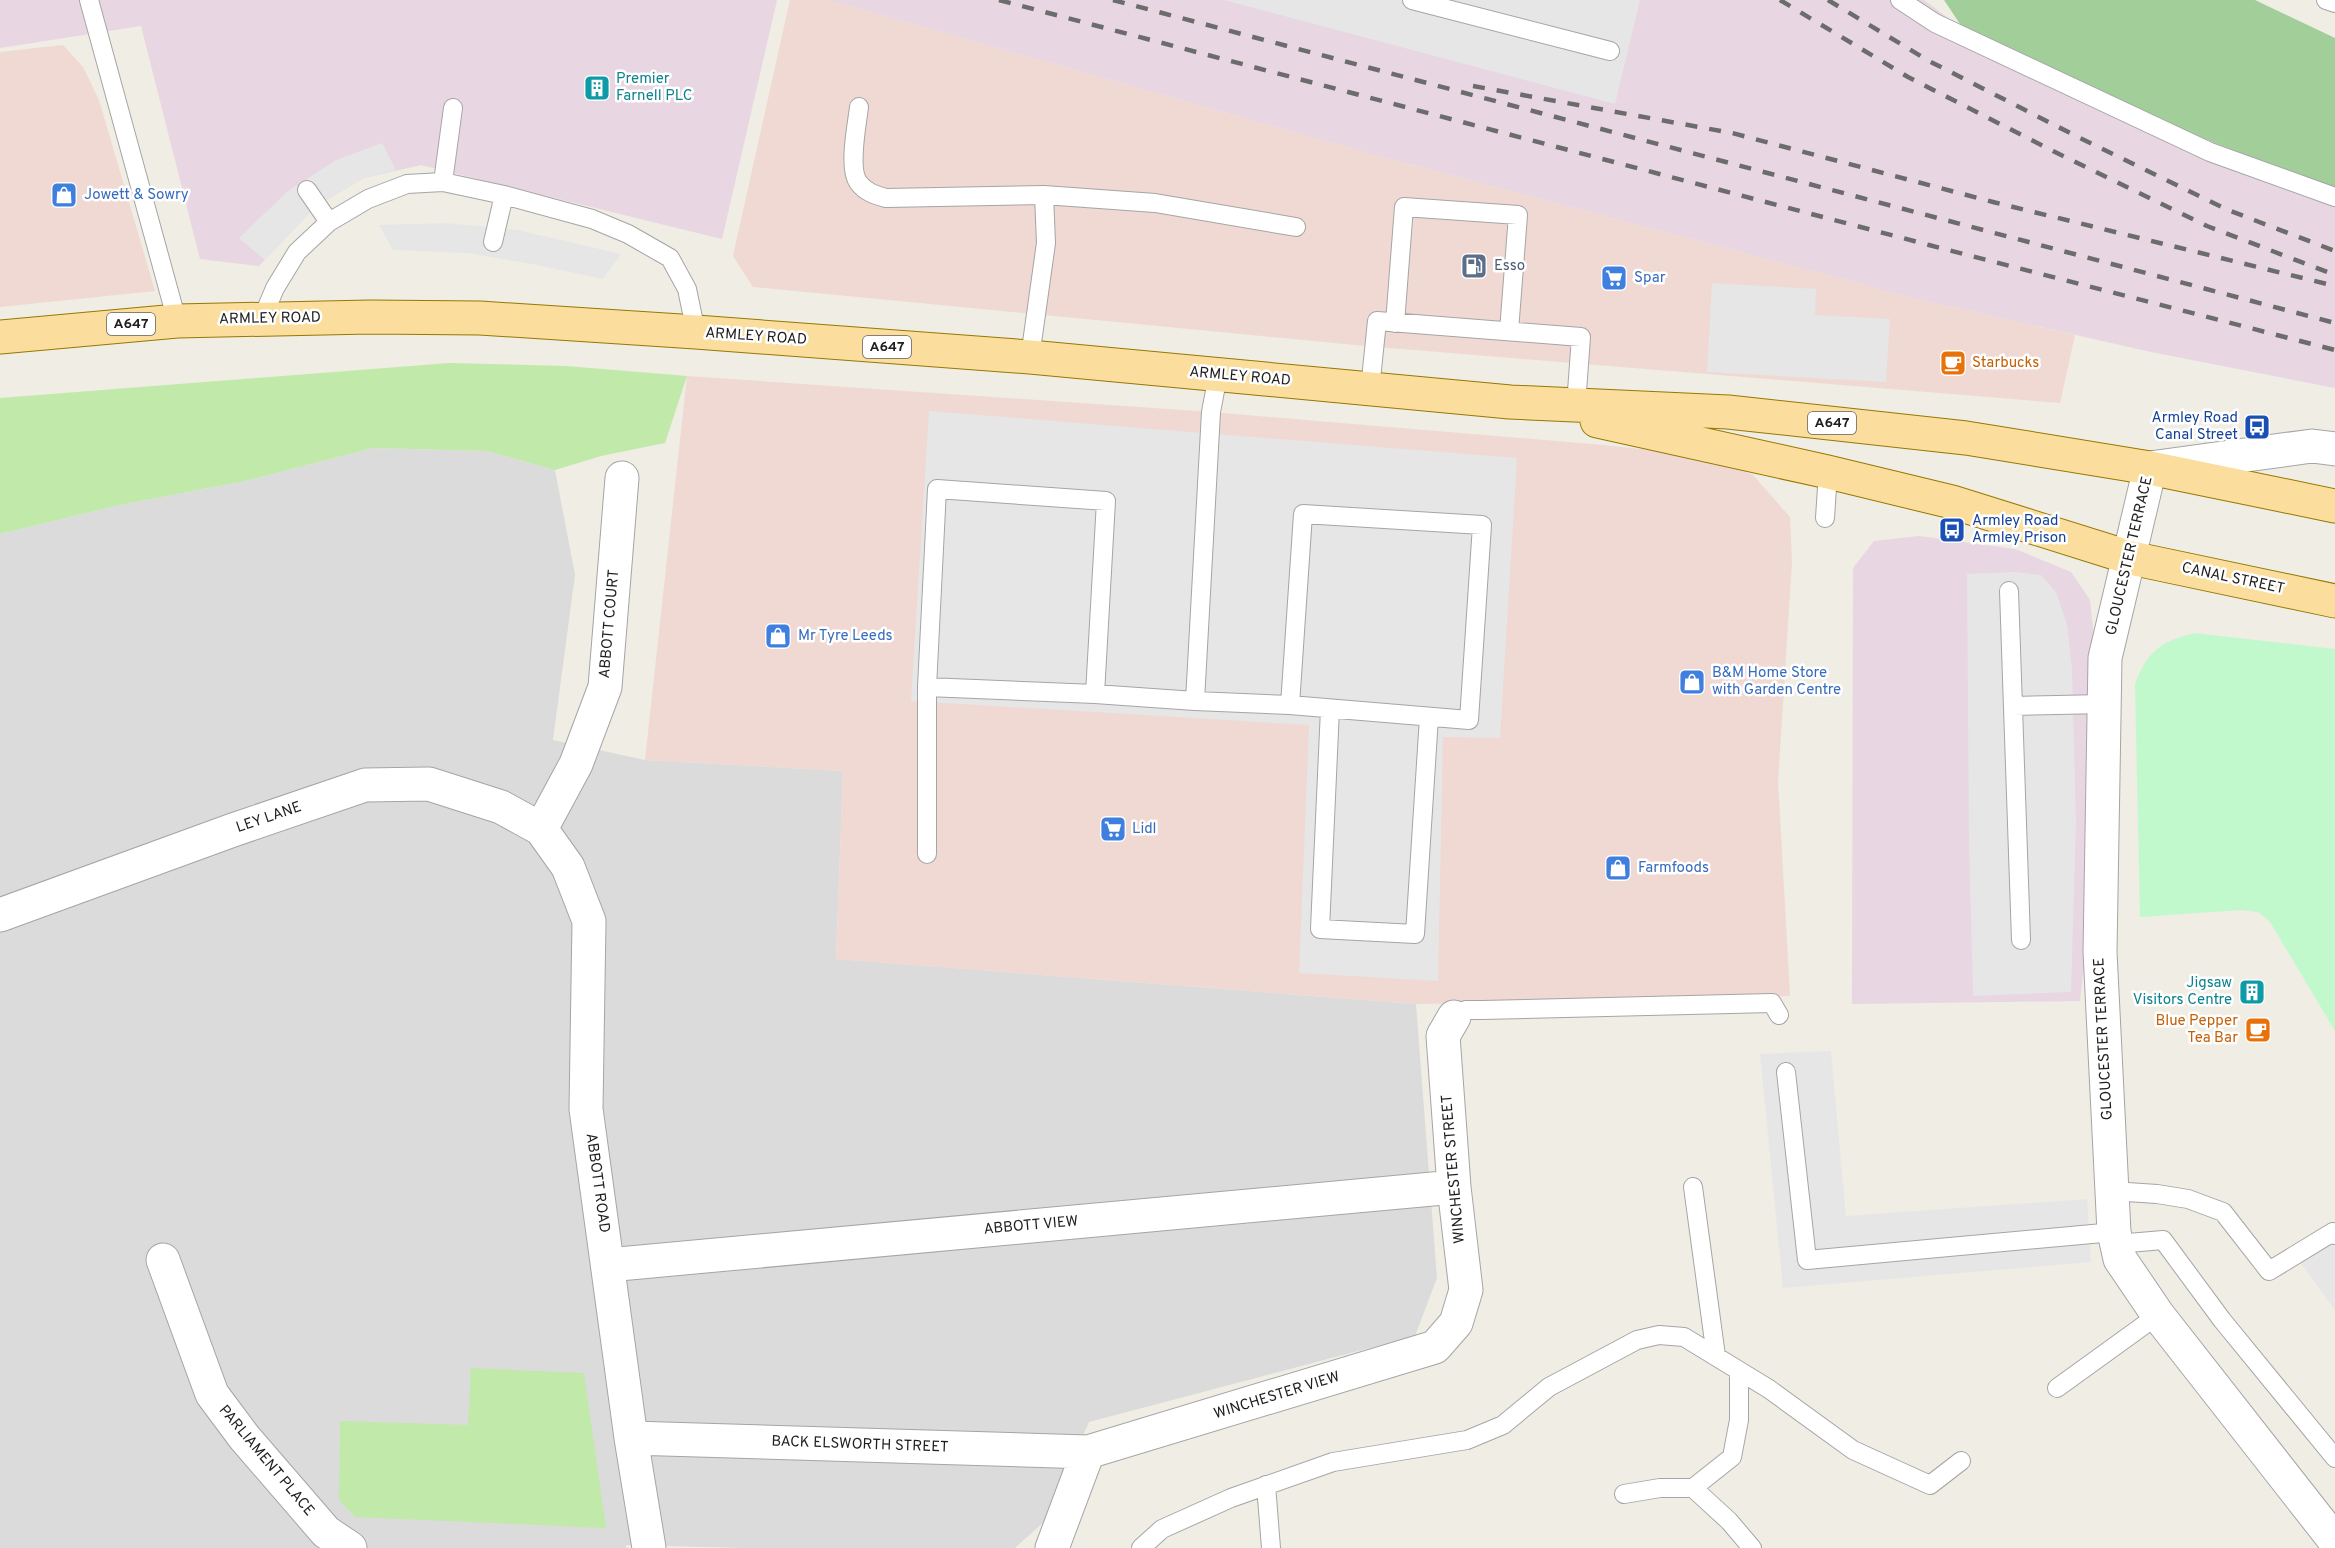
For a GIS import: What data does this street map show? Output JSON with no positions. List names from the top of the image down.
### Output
{
  "streets": {
    "main road": ["ARMLEY ROAD", "A647", "CANAL STREET"],
    "street": [
      "GLOUCESTER TERRACE",
      "ABBOTT COURT",
      "LEY LANE",
      "WINCHESTER STREET",
      "ABBOTT ROAD",
      "ABBOTT VIEW",
      "WINCHESTER VIEW",
      "BACK ELSWORTH STREET",
      "PARLIAMENT PLACE"
    ]
  },
  "crossings": [
    ["ARMLEY ROAD", "A647"],
    ["A647", "GLOUCESTER TERRACE"],
    ["A647", "CANAL STREET"],
    ["GLOUCESTER TERRACE", "CANAL STREET"],
    ["ABBOTT COURT", "LEY LANE"],
    ["ABBOTT COURT", "ABBOTT ROAD"],
    ["LEY LANE", "ABBOTT ROAD"],
    ["WINCHESTER STREET", "ABBOTT VIEW"],
    ["WINCHESTER STREET", "WINCHESTER VIEW"],
    ["ABBOTT ROAD", "ABBOTT VIEW"],
    ["ABBOTT ROAD", "BACK ELSWORTH STREET"],
    ["WINCHESTER VIEW", "BACK ELSWORTH STREET"]
  ],
  "places": {
    "building": ["Premier Farnell PLC", "Jigsaw Visitors Centre"],
    "shop": [
      "Jowett & Sowry",
      "Mr Tyre Leeds",
      "B&M Home Store with Garden Centre",
      "Farmfoods"
    ],
    "fuel station": ["Esso"],
    "supermarket": ["Spar", "Lidl"],
    "cafe": ["Starbucks", "Blue Pepper Tea Bar"],
    "bus stop": ["Armley Road Canal Street", "Armley Road Armley Prison"]
  }
}
